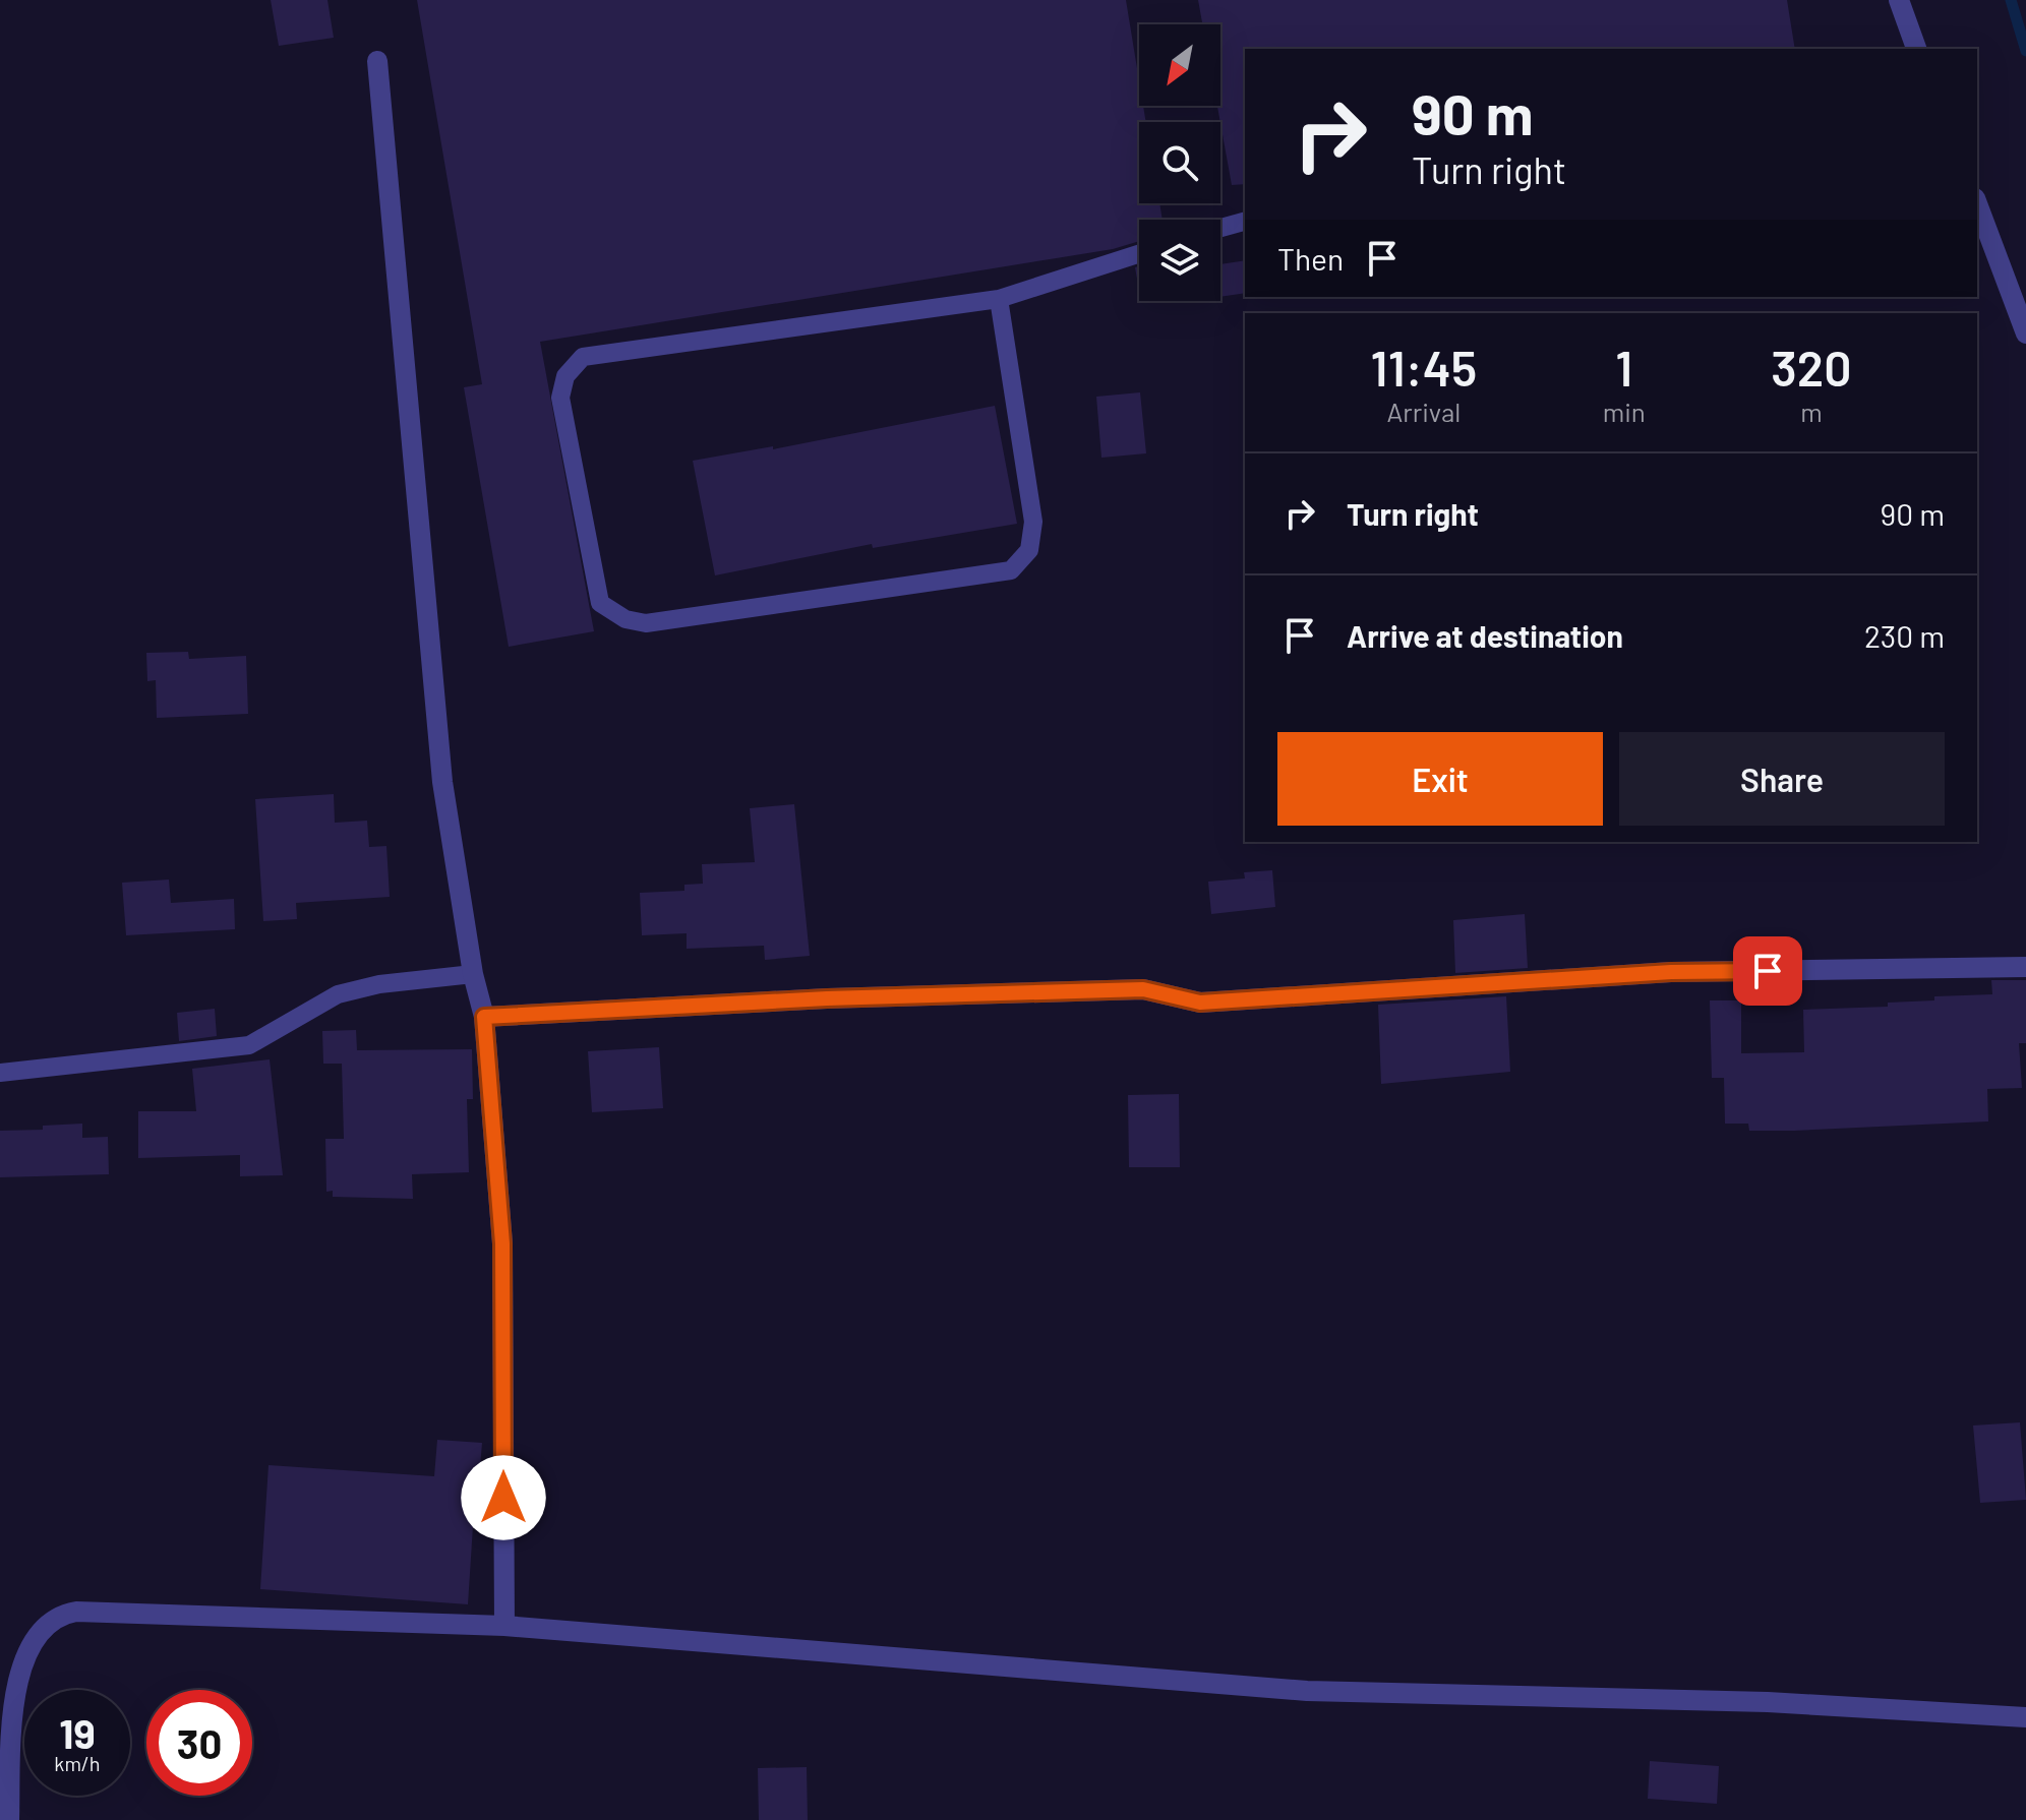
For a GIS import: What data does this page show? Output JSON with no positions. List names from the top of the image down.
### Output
{
  "north": "bottom left",
  "page": {
    "turn": ["90 m", "Turn right"],
    "then": "Then",
    "eta": [
      "11:45",
      "Arrival",
      "1",
      "min",
      "320",
      "m"
    ],
    "list": [
      {
        "name": "Turn right",
        "value": "90 m"
      },
      {
        "name": "Arrive at destination",
        "value": "230 m"
      }
    ],
    "buttons": ["Exit", "Share"],
    "speed": "19 km/h",
    "limit": "30"
  }
}
